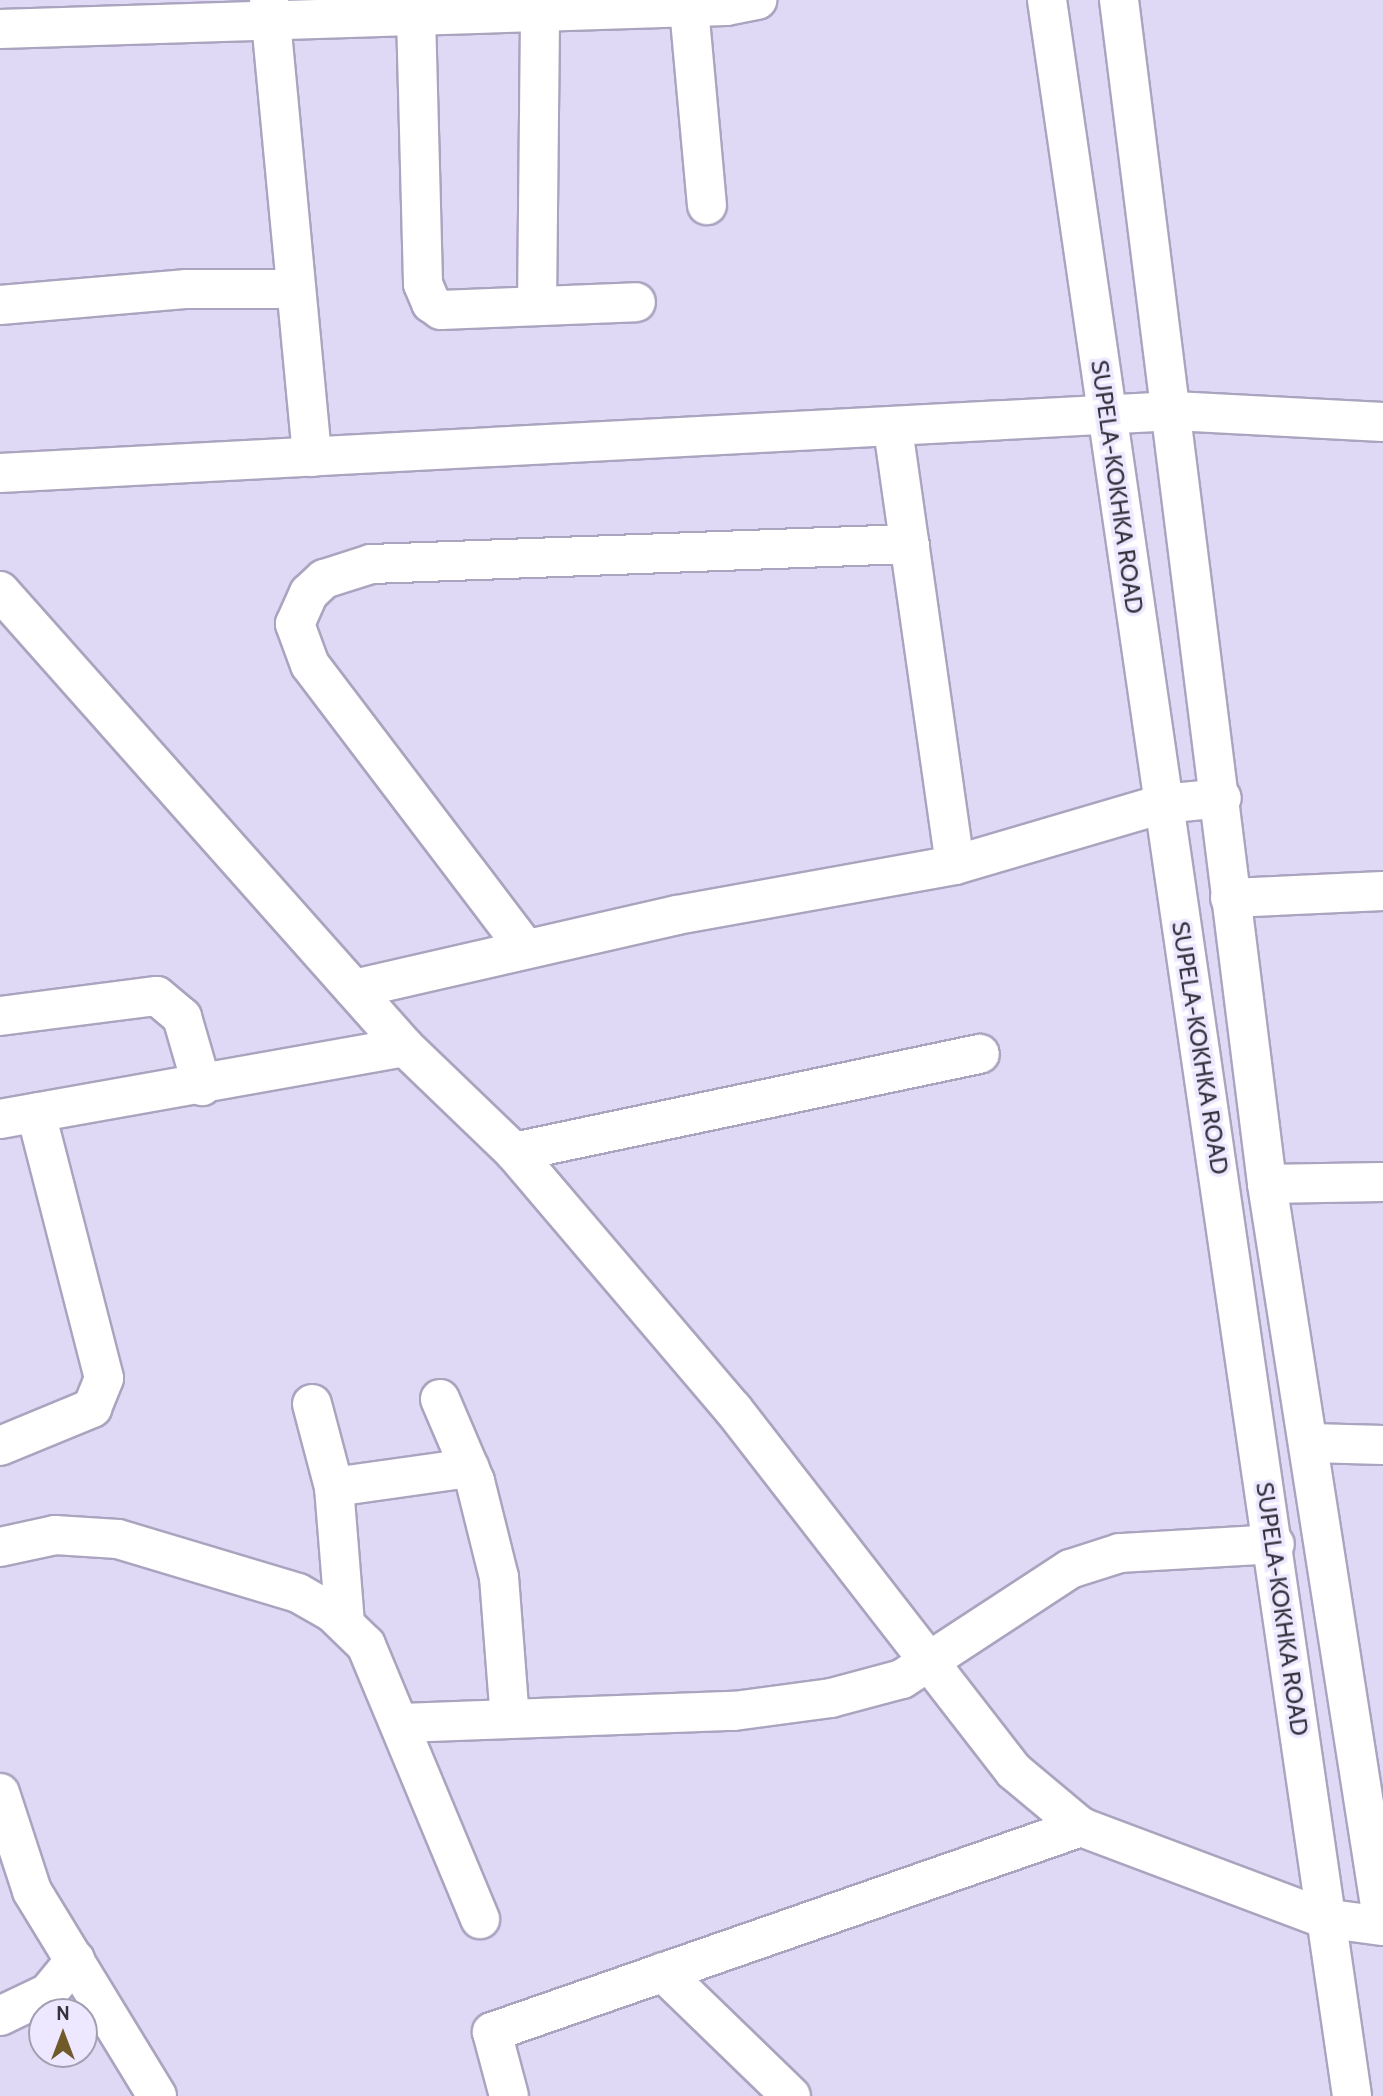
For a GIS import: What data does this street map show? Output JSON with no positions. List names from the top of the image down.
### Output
{
  "streets": {
    "street": ["SUPELA-KOKHKA ROAD"]
  },
  "north": "top"
}
